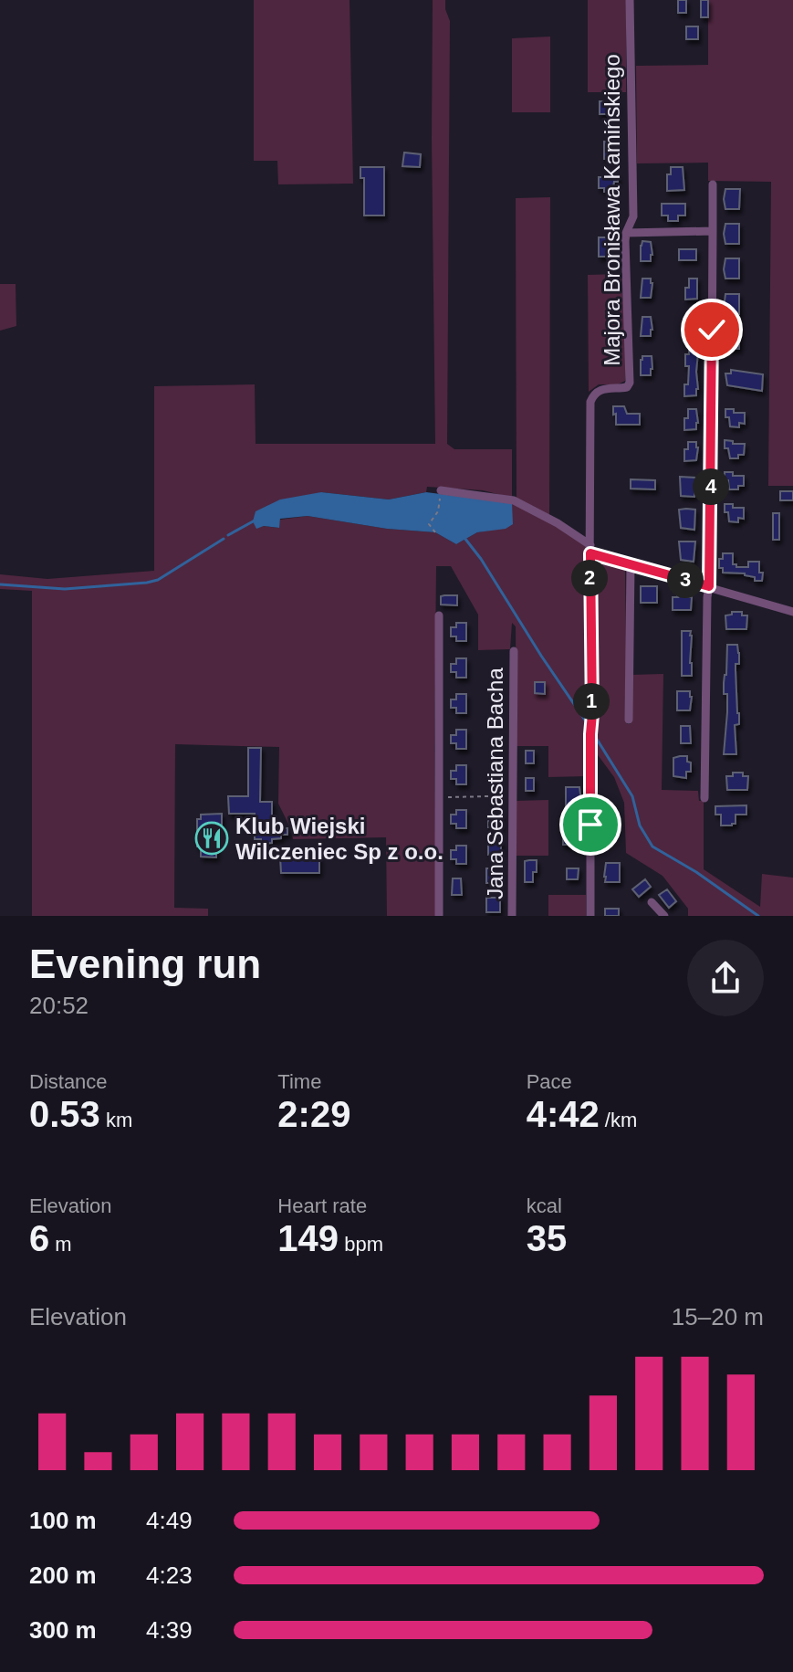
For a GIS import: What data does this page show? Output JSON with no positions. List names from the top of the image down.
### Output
{
  "streets": {
    "street": ["Majora Bronisława Kamińskiego", "Jana Sebastiana Bacha"]
  },
  "places": {
    "restaurant": ["Klub Wiejski Wilczeniec Sp z o.o."]
  },
  "page": {
    "pins": [
      "4",
      "2",
      "3",
      "1"
    ],
    "heading": ["Evening run", "20:52"],
    "stats": [
      ["Distance", "0.53 km"],
      ["Time", "2:29"],
      ["Pace", "4:42 /km"],
      ["Elevation", "6 m"],
      ["Heart rate", "149 bpm"],
      ["kcal", "35"]
    ],
    "chart": ["Elevation", "15–20 m"],
    "list": [
      {
        "name": "100 m",
        "note": "4:49"
      },
      {
        "name": "200 m",
        "note": "4:23"
      },
      {
        "name": "300 m",
        "note": "4:39"
      }
    ]
  }
}
